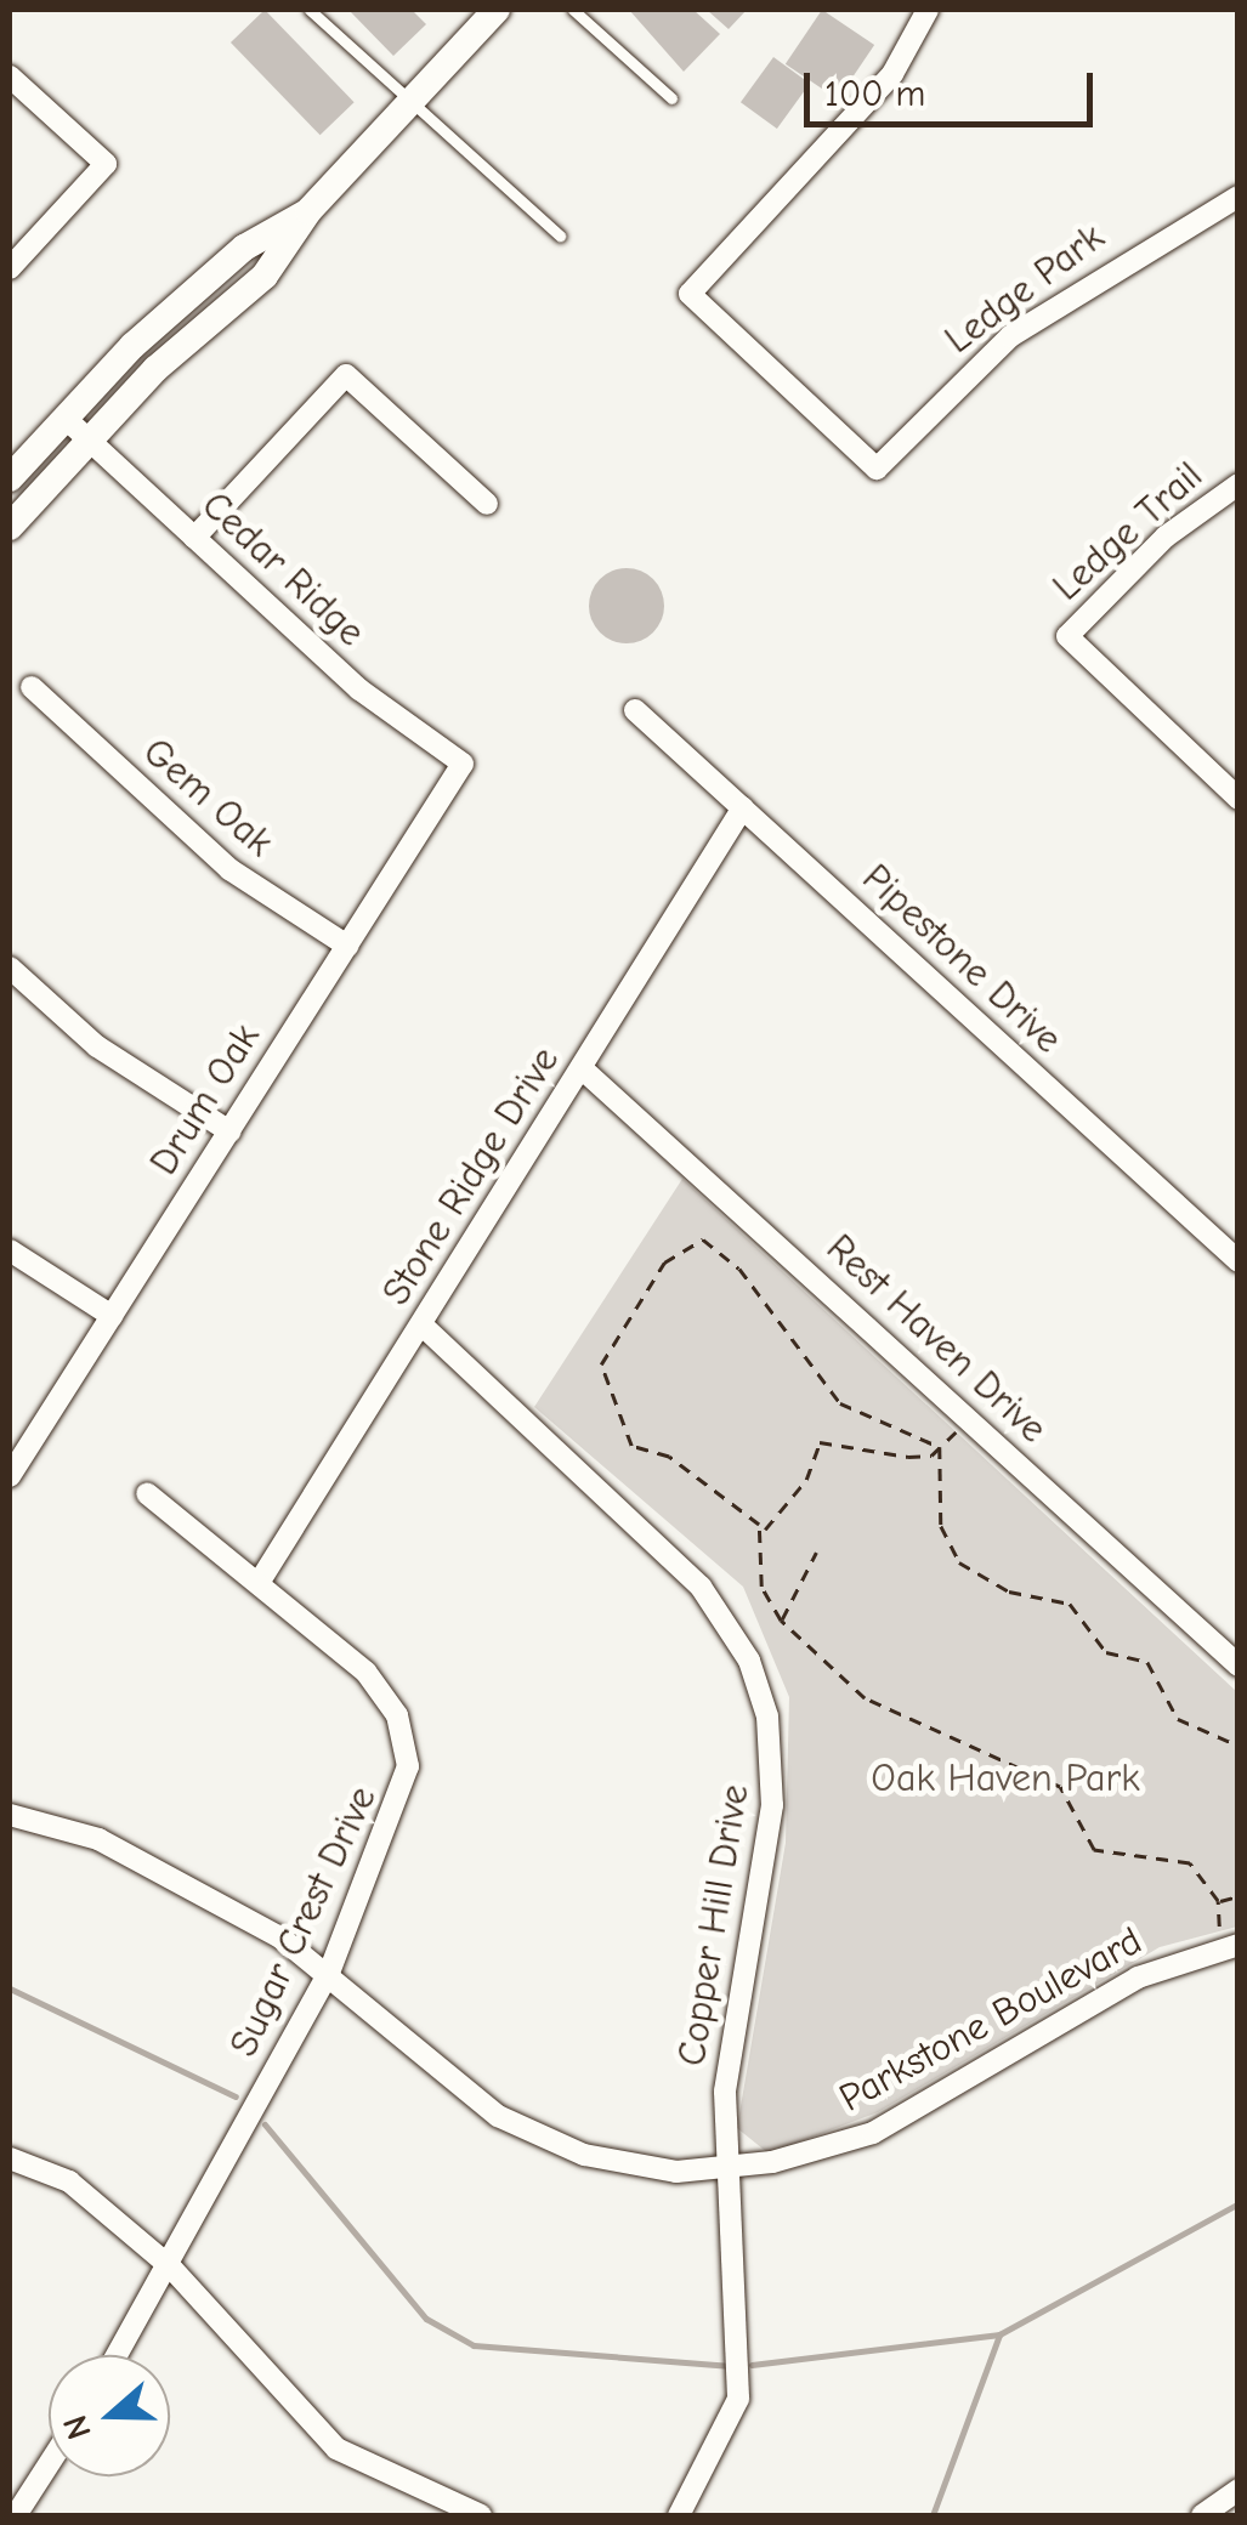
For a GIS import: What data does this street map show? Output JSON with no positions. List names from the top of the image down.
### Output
{
  "streets": {
    "street": [
      "Ledge Park",
      "Ledge Trail",
      "Cedar Ridge",
      "Gem Oak",
      "Pipestone Drive",
      "Drum Oak",
      "Stone Ridge Drive",
      "Rest Haven Drive",
      "Sugar Crest Drive",
      "Copper Hill Drive",
      "Parkstone Boulevard"
    ]
  },
  "crossings": [
    ["Cedar Ridge", "Drum Oak"],
    ["Gem Oak", "Drum Oak"],
    ["Pipestone Drive", "Stone Ridge Drive"],
    ["Stone Ridge Drive", "Rest Haven Drive"],
    ["Stone Ridge Drive", "Sugar Crest Drive"],
    ["Stone Ridge Drive", "Copper Hill Drive"],
    ["Sugar Crest Drive", "Parkstone Boulevard"],
    ["Copper Hill Drive", "Parkstone Boulevard"]
  ],
  "parks": ["Oak Haven Park"],
  "scale_bar": "100 m",
  "north": "left"
}
